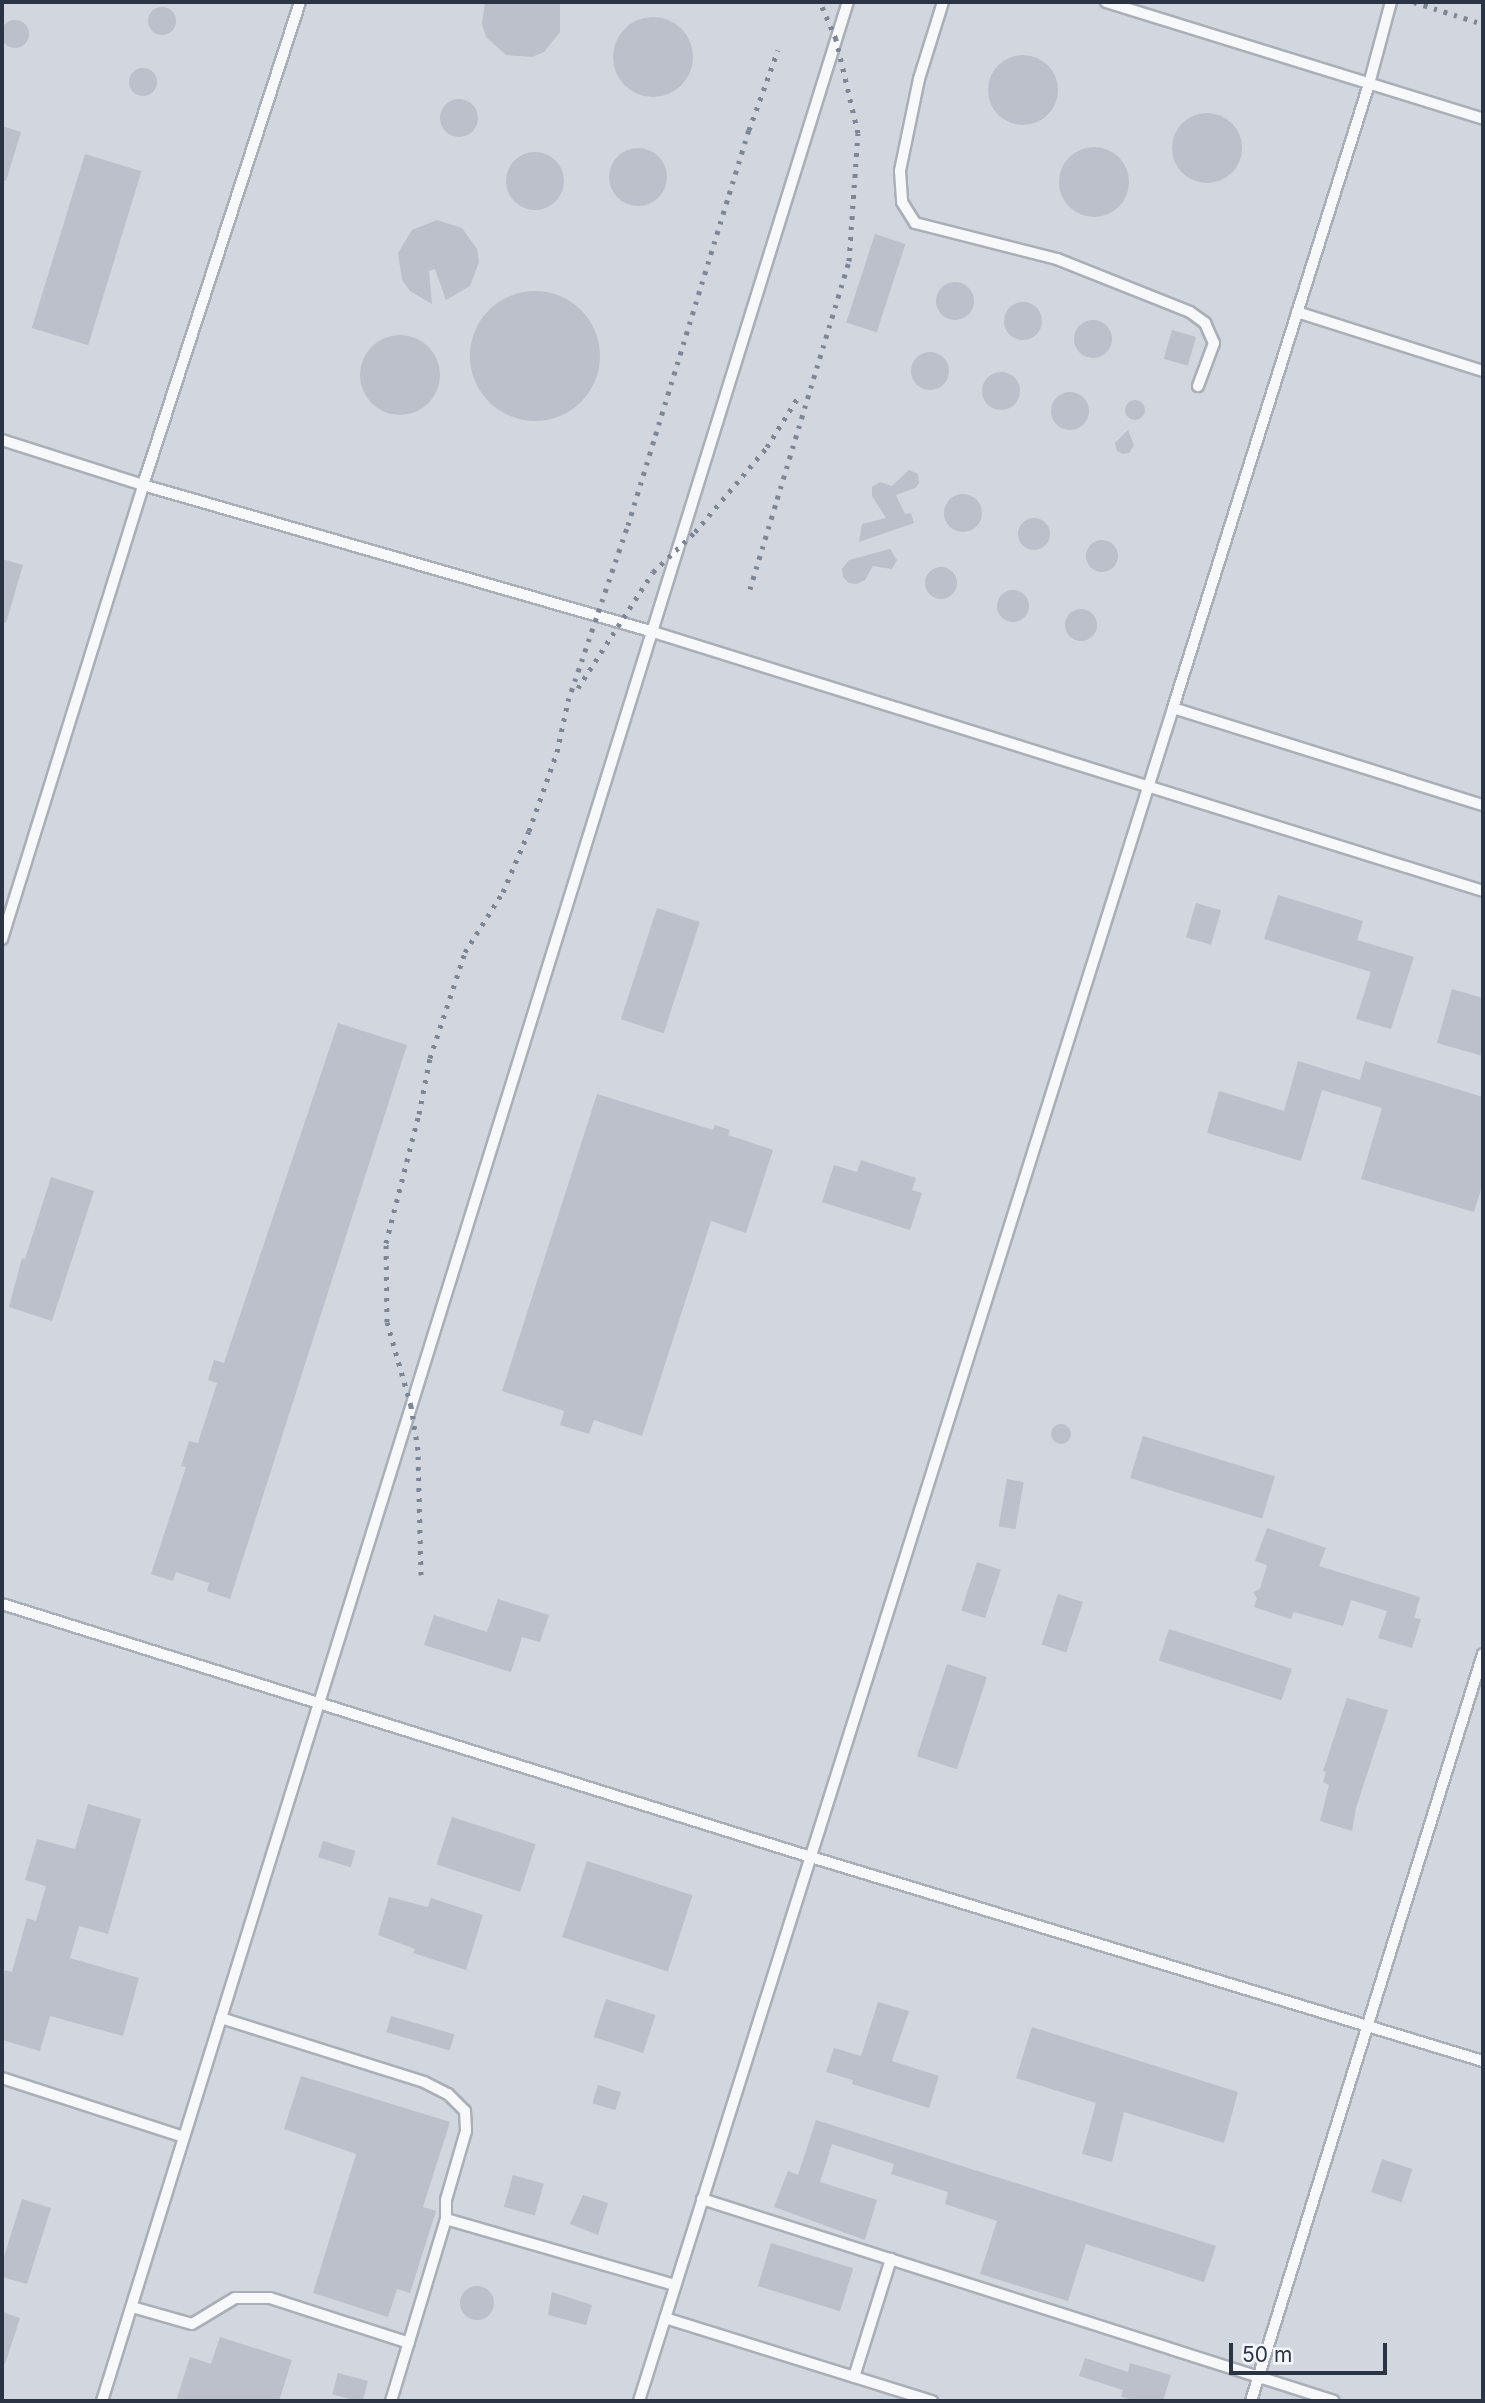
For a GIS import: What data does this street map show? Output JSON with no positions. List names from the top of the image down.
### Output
{
  "scale_bar": "50 m"
}
